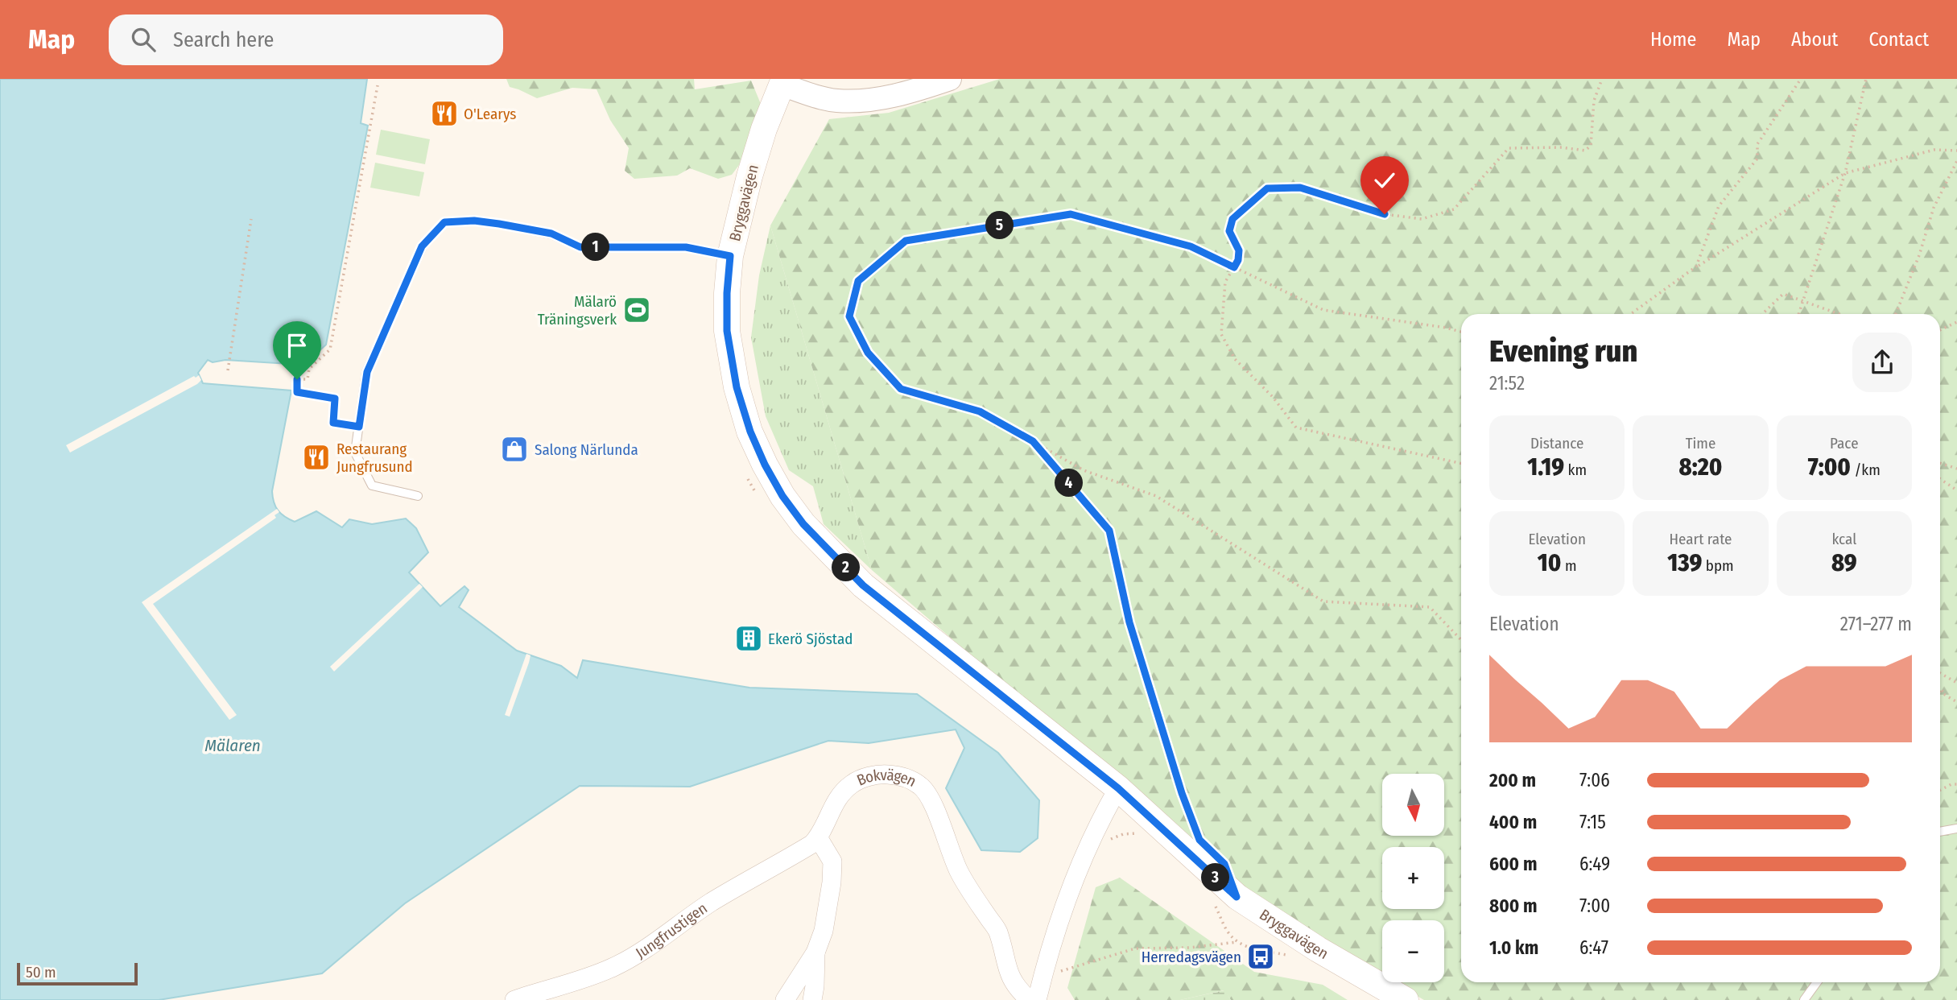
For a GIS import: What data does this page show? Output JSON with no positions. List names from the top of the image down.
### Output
{
  "streets": {
    "main road": ["Bryggavägen"],
    "street": ["Bokvägen", "Jungfrustigen"]
  },
  "crossings": [
    ["Bokvägen", "Jungfrustigen"]
  ],
  "water": ["Mälaren"],
  "places": {
    "restaurant": ["O'Learys", "Restaurang Jungfrusund"],
    "sports": ["Mälarö Träningsverk"],
    "shop": ["Salong Närlunda"],
    "building": ["Ekerö Sjöstad"],
    "bus stop": ["Herredagsvägen"]
  },
  "scale_bar": "50 m",
  "north": "bottom",
  "page": {
    "header": "Map",
    "search": "Search here",
    "nav": [
      "Home",
      "Map",
      "About",
      "Contact"
    ],
    "pins": [
      "5",
      "1",
      "4",
      "2",
      "3"
    ],
    "heading": ["Evening run", "21:52"],
    "stats": [
      ["Distance", "1.19 km"],
      ["Time", "8:20"],
      ["Pace", "7:00 /km"],
      ["Elevation", "10 m"],
      ["Heart rate", "139 bpm"],
      ["kcal", "89"]
    ],
    "chart": ["Elevation", "271–277 m"],
    "list": [
      {
        "name": "200 m",
        "note": "7:06"
      },
      {
        "name": "400 m",
        "note": "7:15"
      },
      {
        "name": "600 m",
        "note": "6:49"
      },
      {
        "name": "800 m",
        "note": "7:00"
      },
      {
        "name": "1.0 km",
        "note": "6:47"
      }
    ],
    "map_buttons": ["+", "−"],
    "scale": "50 m"
  }
}
